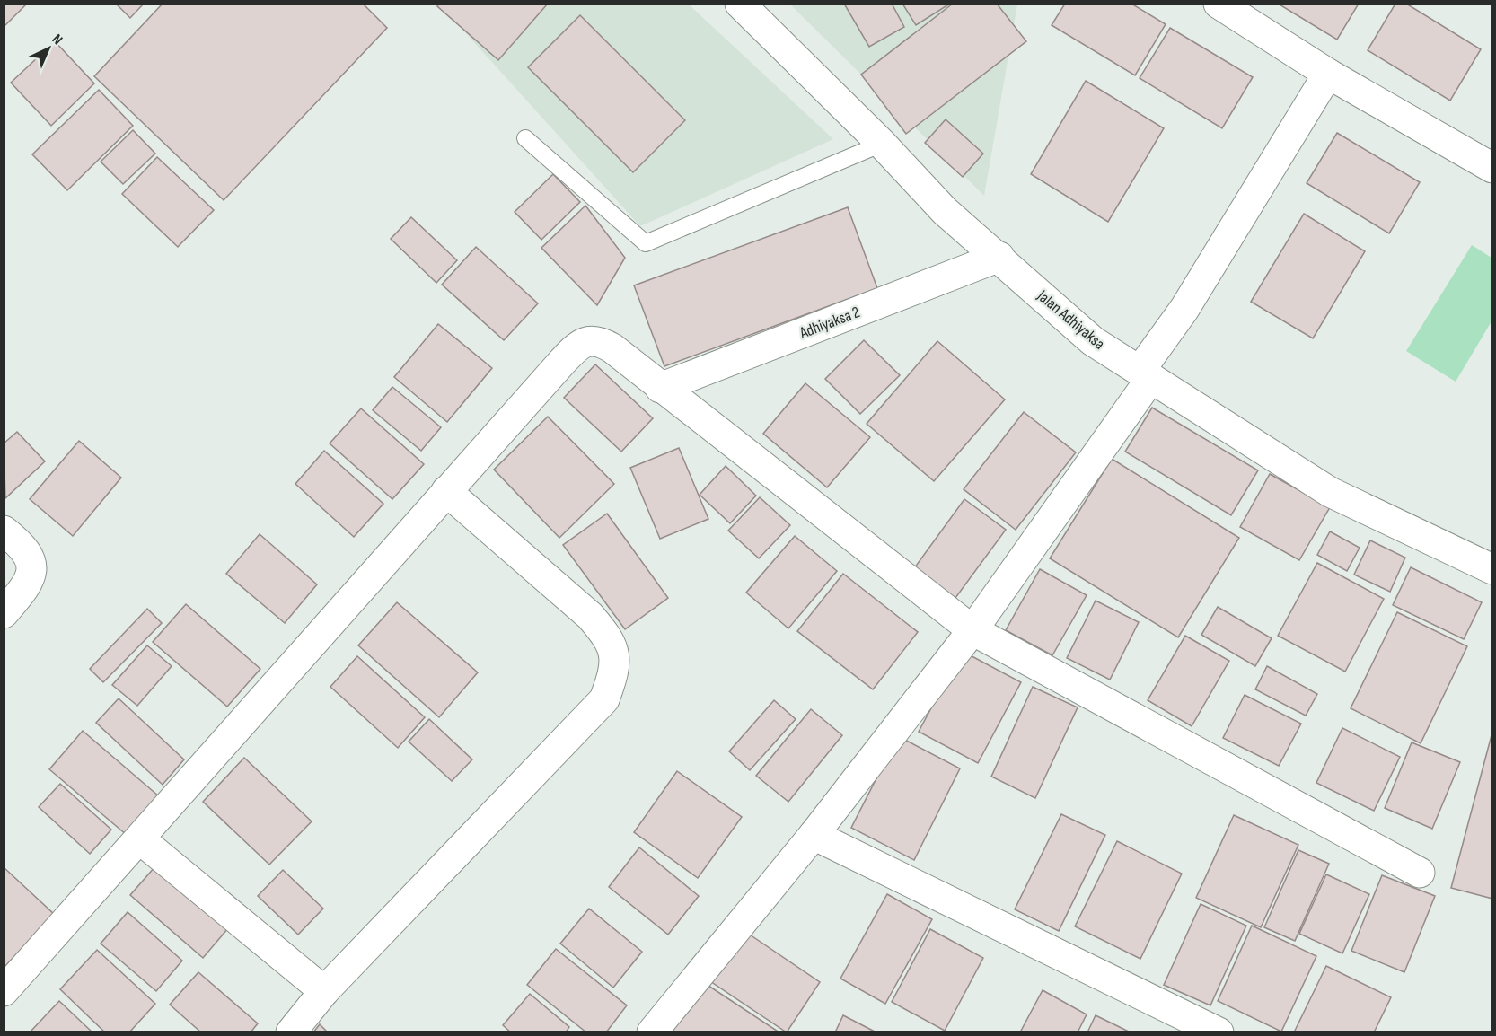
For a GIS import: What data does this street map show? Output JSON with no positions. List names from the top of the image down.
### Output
{
  "streets": {
    "street": ["Jalan Adhiyaksa", "Adhiyaksa 2"]
  },
  "crossings": [
    ["Jalan Adhiyaksa", "Adhiyaksa 2"]
  ],
  "north": "top right"
}
